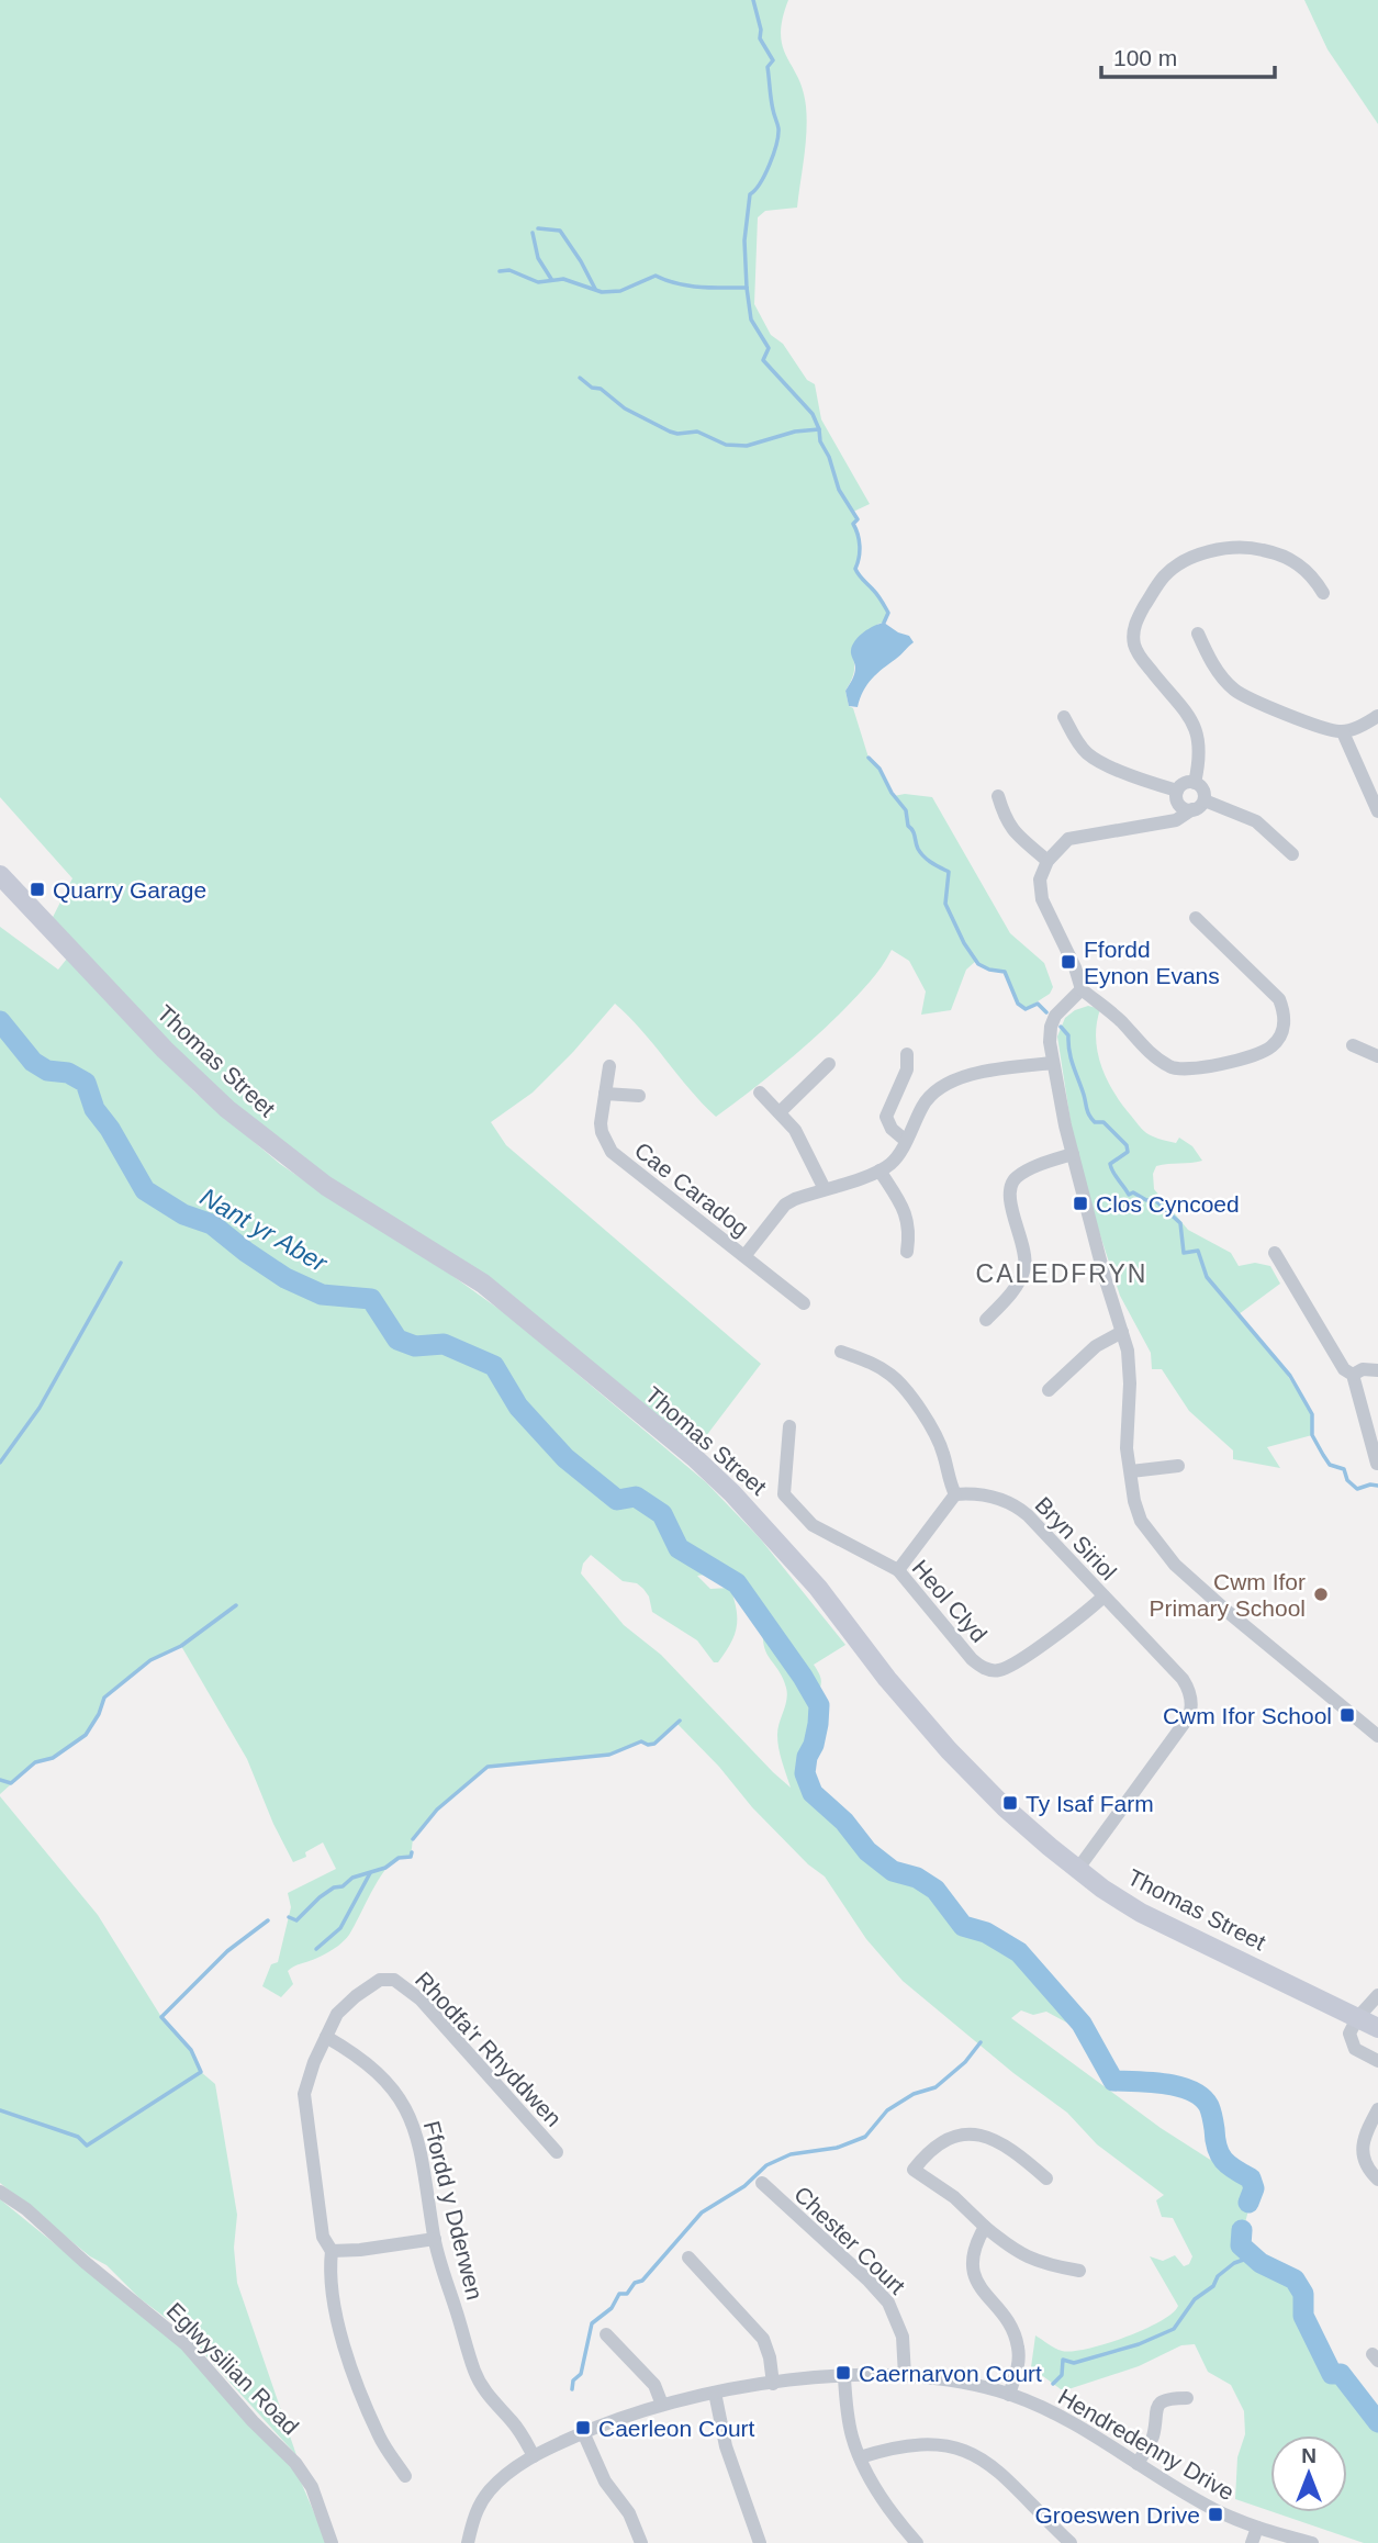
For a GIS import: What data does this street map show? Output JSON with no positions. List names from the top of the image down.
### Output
{
  "streets": {
    "main road": ["Thomas Street"],
    "street": [
      "Cae Caradog",
      "Bryn Siriol",
      "Heol Clyd",
      "Rhodfa'r Rhyddwen",
      "Ffordd y Dderwen",
      "Chester Court",
      "Eglwysilian Road",
      "Hendredenny Drive"
    ]
  },
  "crossings": [
    ["Thomas Street", "Bryn Siriol"],
    ["Bryn Siriol", "Heol Clyd"],
    ["Rhodfa'r Rhyddwen", "Ffordd y Dderwen"],
    ["Ffordd y Dderwen", "Hendredenny Drive"],
    ["Chester Court", "Hendredenny Drive"]
  ],
  "districts": ["CALEDFRYN"],
  "water": ["Nant yr Aber"],
  "places": {
    "transit": [
      "Quarry Garage",
      "Ffordd Eynon Evans",
      "Clos Cyncoed",
      "Cwm Ifor School",
      "Ty Isaf Farm",
      "Caernarvon Court",
      "Caerleon Court",
      "Groeswen Drive"
    ],
    "other": ["Cwm Ifor Primary School"]
  },
  "scale_bar": "100 m",
  "north": "top"
}
